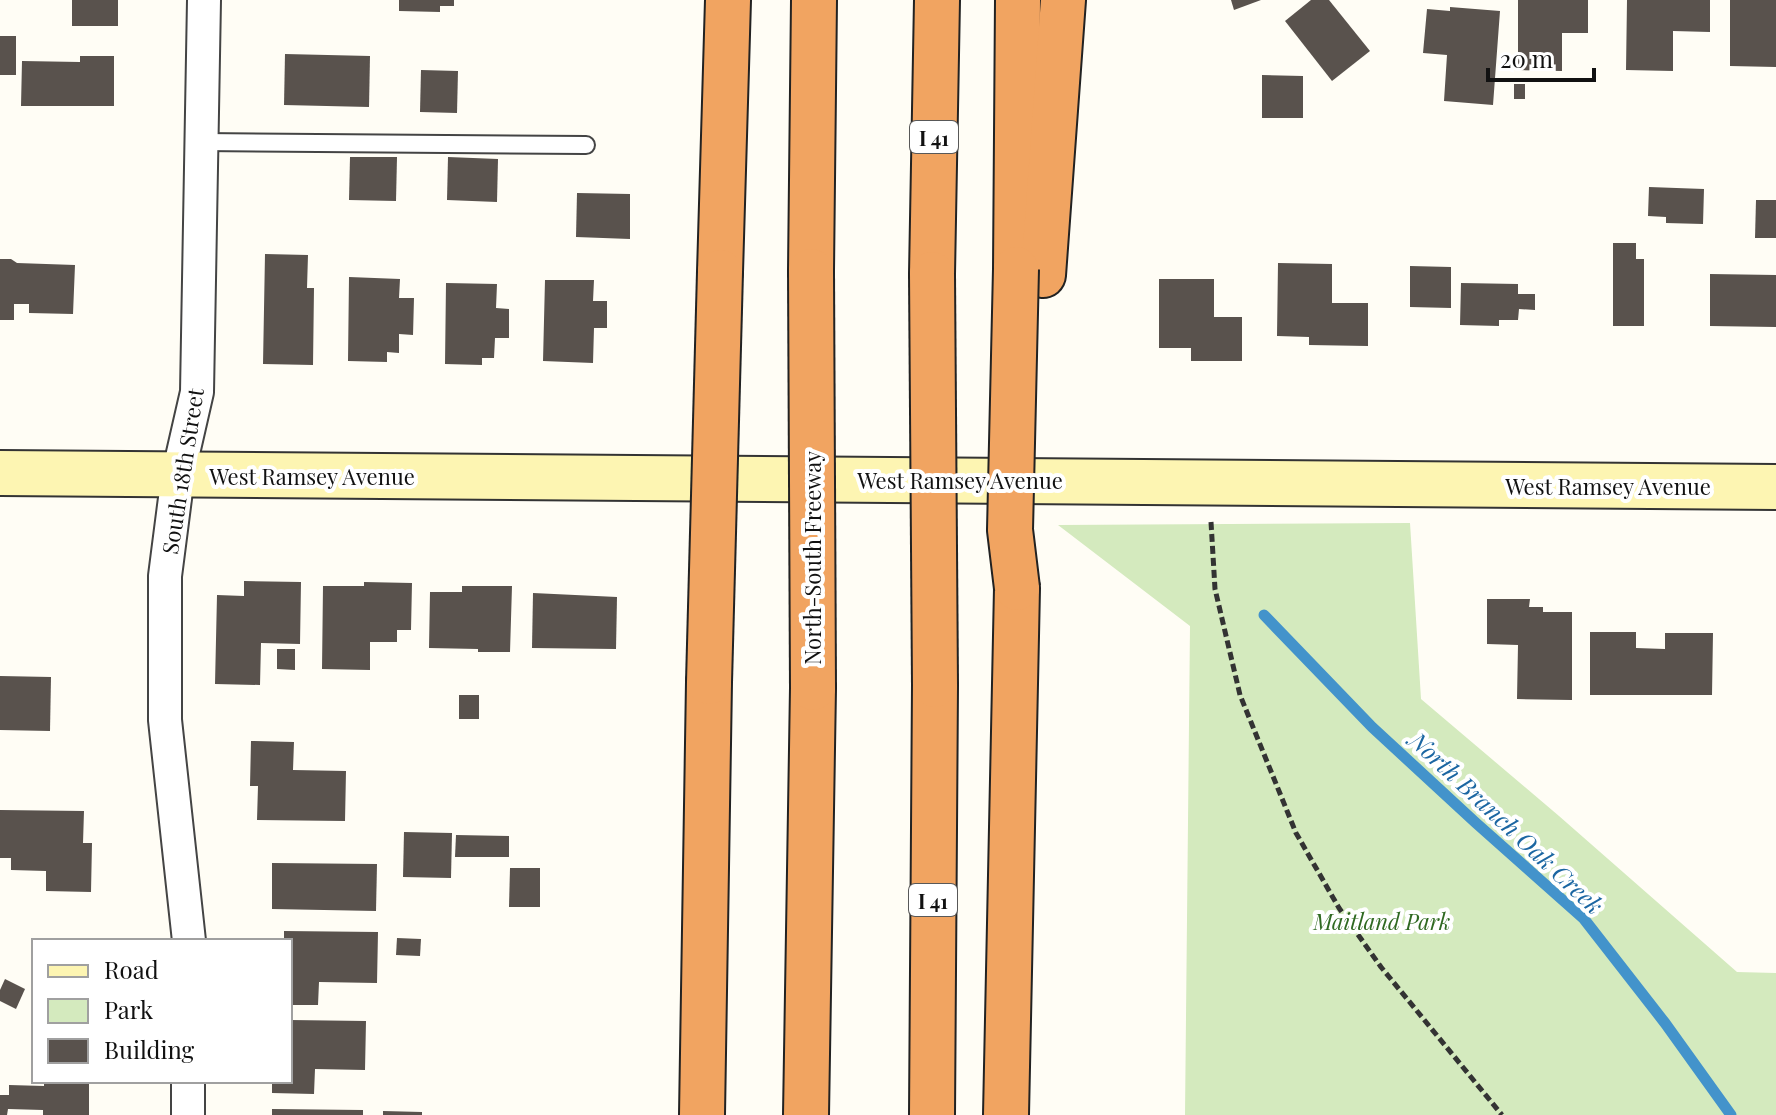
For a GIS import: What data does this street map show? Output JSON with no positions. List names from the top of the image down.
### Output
{
  "streets": {
    "highway": ["I 41", "North-South Freeway"],
    "street": ["South 18th Street", "West Ramsey Avenue"]
  },
  "crossings": [
    ["South 18th Street", "West Ramsey Avenue"]
  ],
  "water": ["North Branch Oak Creek"],
  "parks": ["Maitland Park"],
  "legend": ["Road", "Park", "Building"],
  "scale_bar": "20 m"
}
